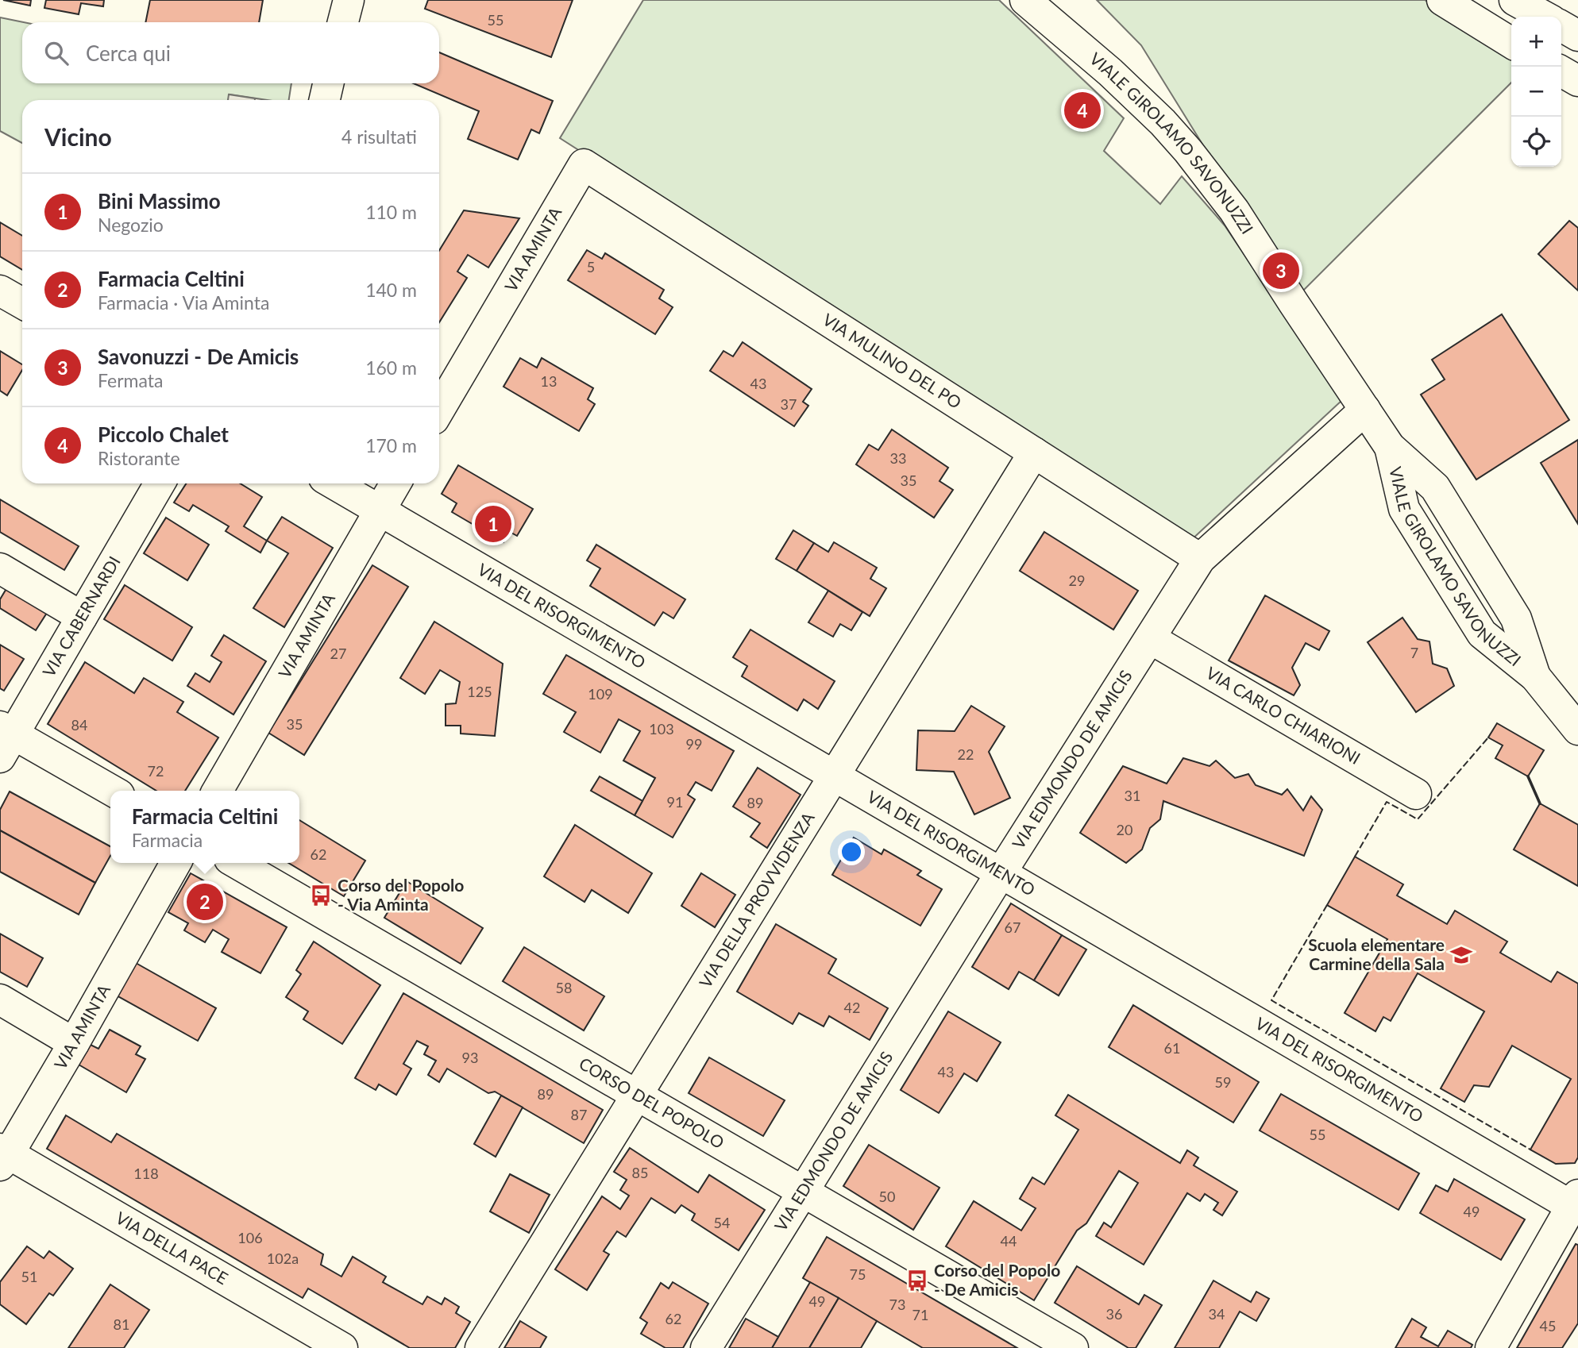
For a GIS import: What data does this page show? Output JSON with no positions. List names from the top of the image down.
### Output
{
  "streets": {
    "street": [
      "VIALE GIROLAMO SAVONUZZI",
      "VIA AMINTA",
      "VIA MULINO DEL PO",
      "VIA DEL RISORGIMENTO",
      "VIA CABERNARDI",
      "VIA CARLO CHIARIONI",
      "VIA EDMONDO DE AMICIS",
      "VIA DELLA PROVVIDENZA",
      "CORSO DEL POPOLO",
      "VIA DELLA PACE"
    ]
  },
  "crossings": [
    ["VIALE GIROLAMO SAVONUZZI", "VIA EDMONDO DE AMICIS"],
    ["VIA AMINTA", "VIA MULINO DEL PO"],
    ["VIA AMINTA", "VIA DEL RISORGIMENTO"],
    ["VIA AMINTA", "VIA DELLA PACE"],
    ["VIA MULINO DEL PO", "VIA EDMONDO DE AMICIS"],
    ["VIA MULINO DEL PO", "VIA DELLA PROVVIDENZA"],
    ["VIA DEL RISORGIMENTO", "VIA EDMONDO DE AMICIS"],
    ["VIA DEL RISORGIMENTO", "VIA DELLA PROVVIDENZA"],
    ["VIA CARLO CHIARIONI", "VIA EDMONDO DE AMICIS"],
    ["VIA EDMONDO DE AMICIS", "CORSO DEL POPOLO"],
    ["VIA DELLA PROVVIDENZA", "CORSO DEL POPOLO"]
  ],
  "places": {
    "bus stop": ["Corso del Popolo - Via Aminta", "Corso del Popolo - De Amicis"],
    "school or university": ["Scuola elementare Carmine della Sala"]
  },
  "house_numbers": [
    "55",
    "5",
    "13",
    "43",
    "37",
    "33",
    "35",
    "29",
    "7",
    "27",
    "125",
    "109",
    "35",
    "84",
    "103",
    "99",
    "22",
    "72",
    "31",
    "91",
    "89",
    "20",
    "62",
    "67",
    "58",
    "42",
    "61",
    "93",
    "43",
    "59",
    "89",
    "87",
    "55",
    "85",
    "118",
    "50",
    "49",
    "54",
    "106",
    "44",
    "102a",
    "75",
    "51",
    "49",
    "73",
    "36",
    "34",
    "71",
    "62",
    "81",
    "45"
  ],
  "page": {
    "map_buttons": ["+", "−"],
    "search": "Cerca qui",
    "pins": [
      "4",
      "3",
      "1",
      "2"
    ],
    "heading": ["Vicino", "4 risultati"],
    "list": [
      {
        "mark": "1",
        "name": "Bini Massimo",
        "note": "Negozio",
        "value": "110 m"
      },
      {
        "mark": "2",
        "name": "Farmacia Celtini",
        "note": "Farmacia · Via Aminta",
        "value": "140 m"
      },
      {
        "mark": "3",
        "name": "Savonuzzi - De Amicis",
        "note": "Fermata",
        "value": "160 m"
      },
      {
        "mark": "4",
        "name": "Piccolo Chalet",
        "note": "Ristorante",
        "value": "170 m"
      }
    ],
    "popup": ["Farmacia Celtini", "Farmacia"]
  }
}
